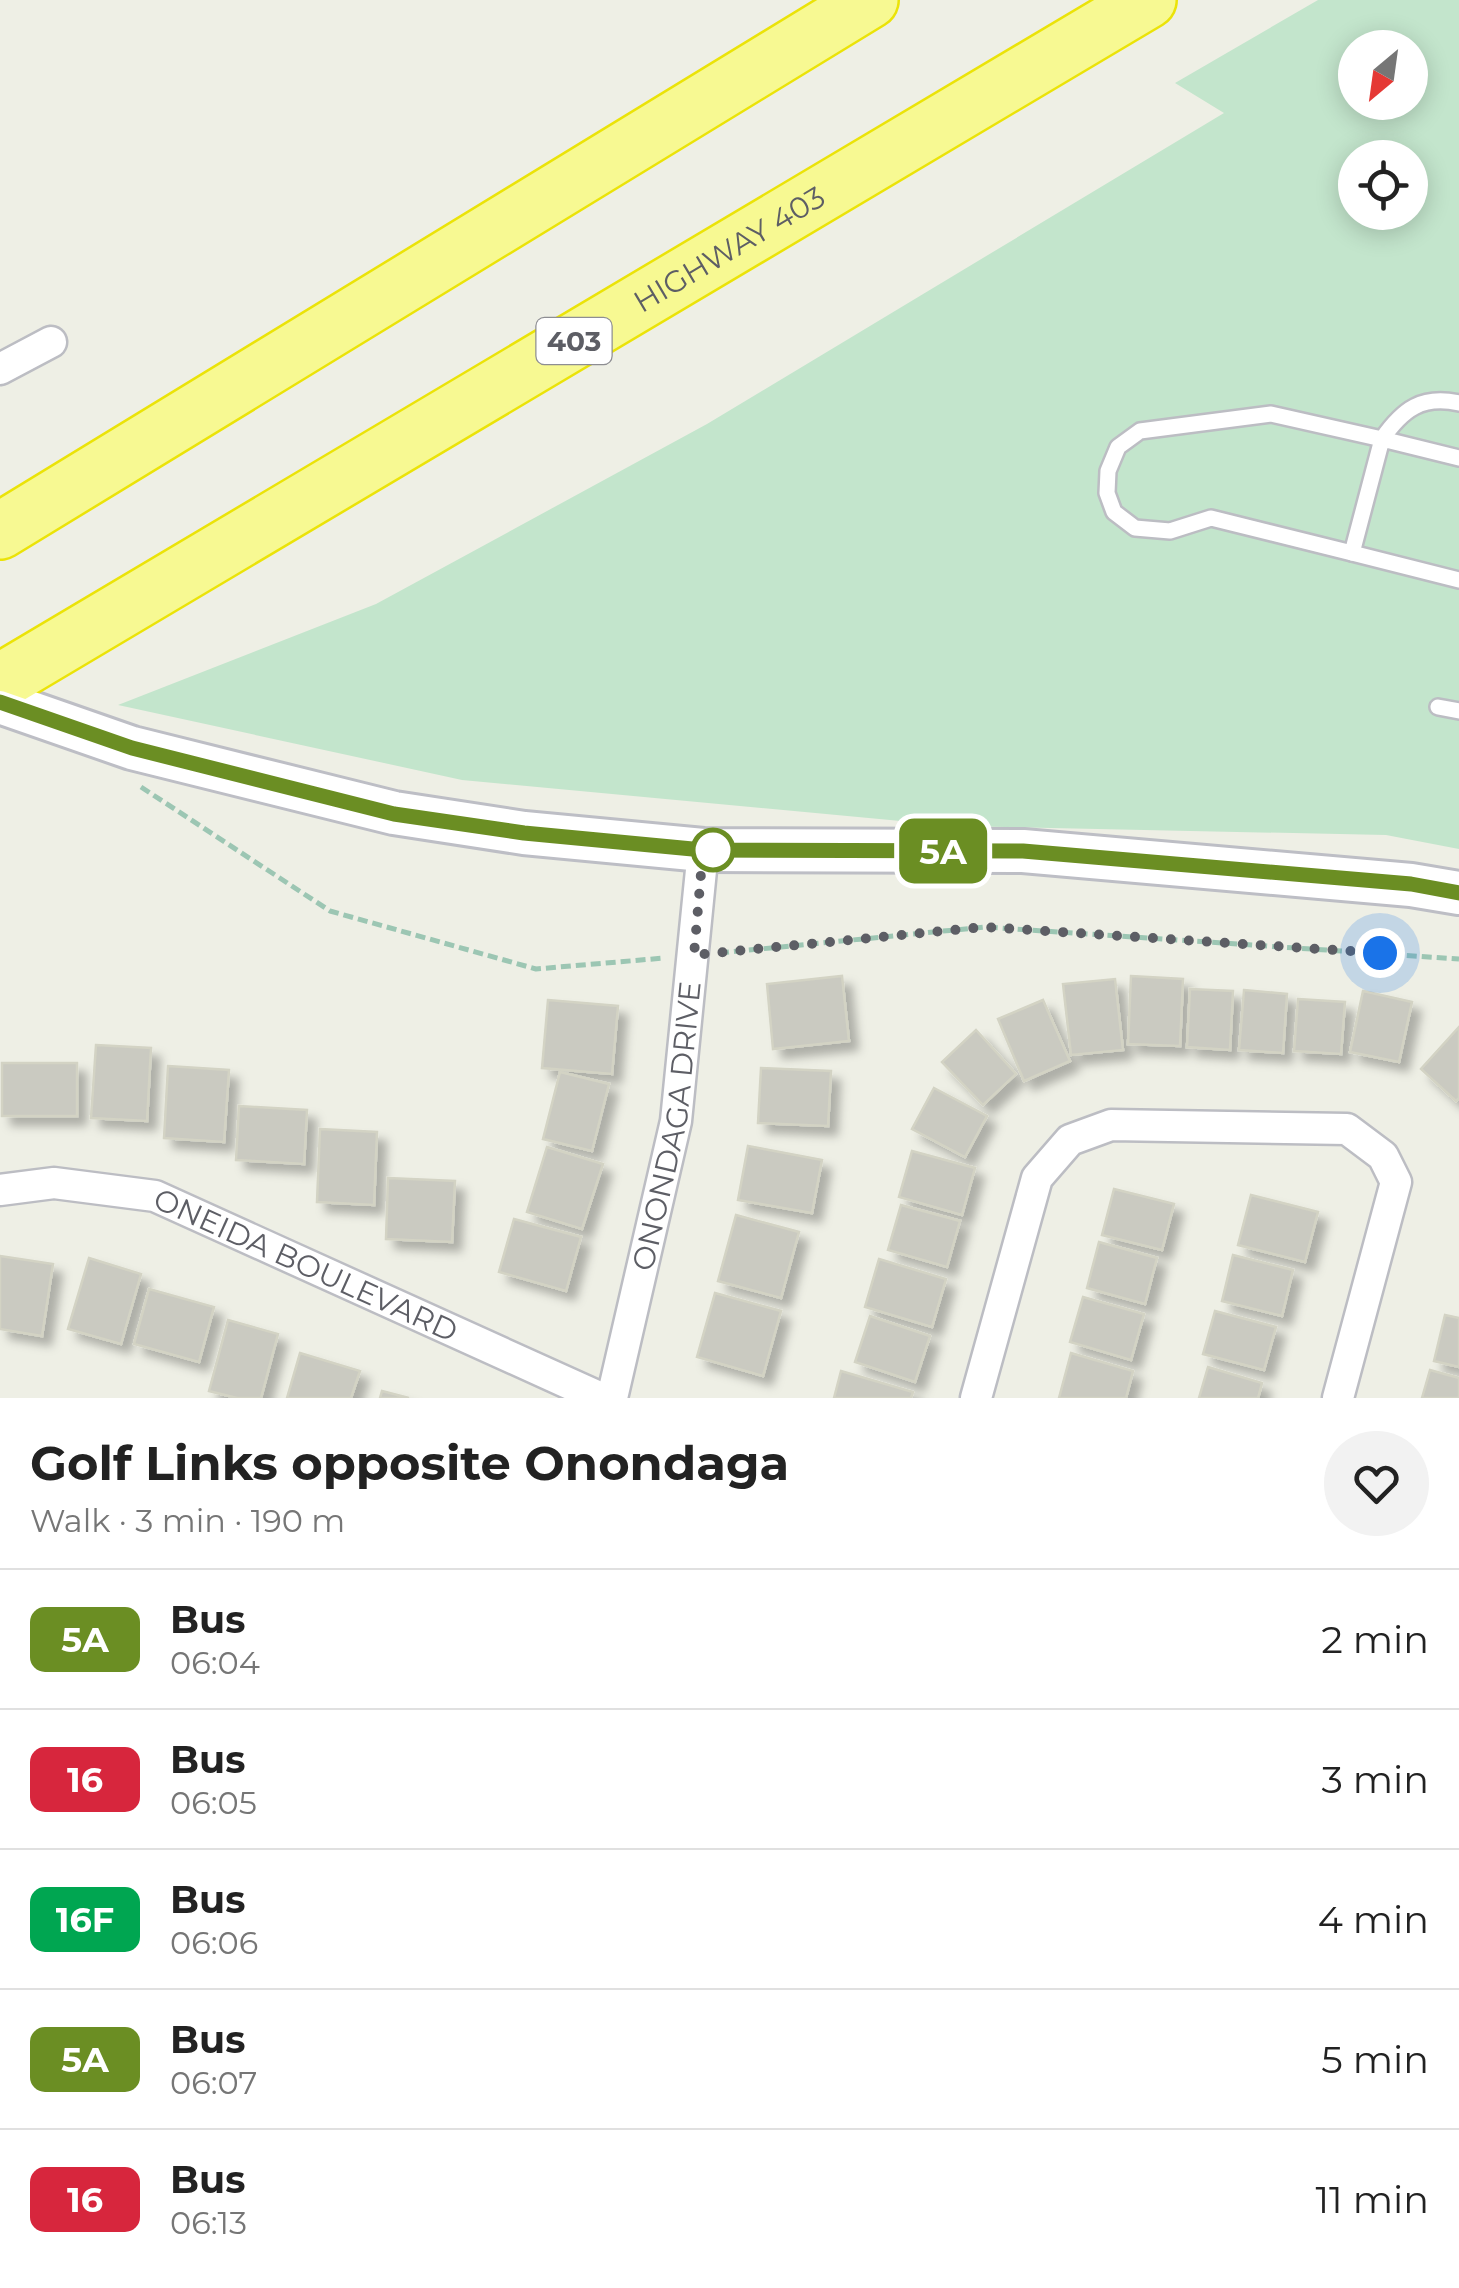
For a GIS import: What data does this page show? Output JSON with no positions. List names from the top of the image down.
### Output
{
  "streets": {
    "highway": ["HIGHWAY 403", "403"],
    "street": ["ONONDAGA DRIVE", "ONEIDA BOULEVARD"]
  },
  "lines": ["bus line 5A"],
  "north": "bottom left",
  "page": {
    "on_map": "5A",
    "heading": ["Golf Links opposite Onondaga", "Walk · 3 min · 190 m"],
    "list": [
      {
        "mark": "5A",
        "name": "Bus",
        "note": "06:04",
        "value": "2 min"
      },
      {
        "mark": "16",
        "name": "Bus",
        "note": "06:05",
        "value": "3 min"
      },
      {
        "mark": "16F",
        "name": "Bus",
        "note": "06:06",
        "value": "4 min"
      },
      {
        "mark": "5A",
        "name": "Bus",
        "note": "06:07",
        "value": "5 min"
      },
      {
        "mark": "16",
        "name": "Bus",
        "note": "06:13",
        "value": "11 min"
      }
    ]
  }
}
